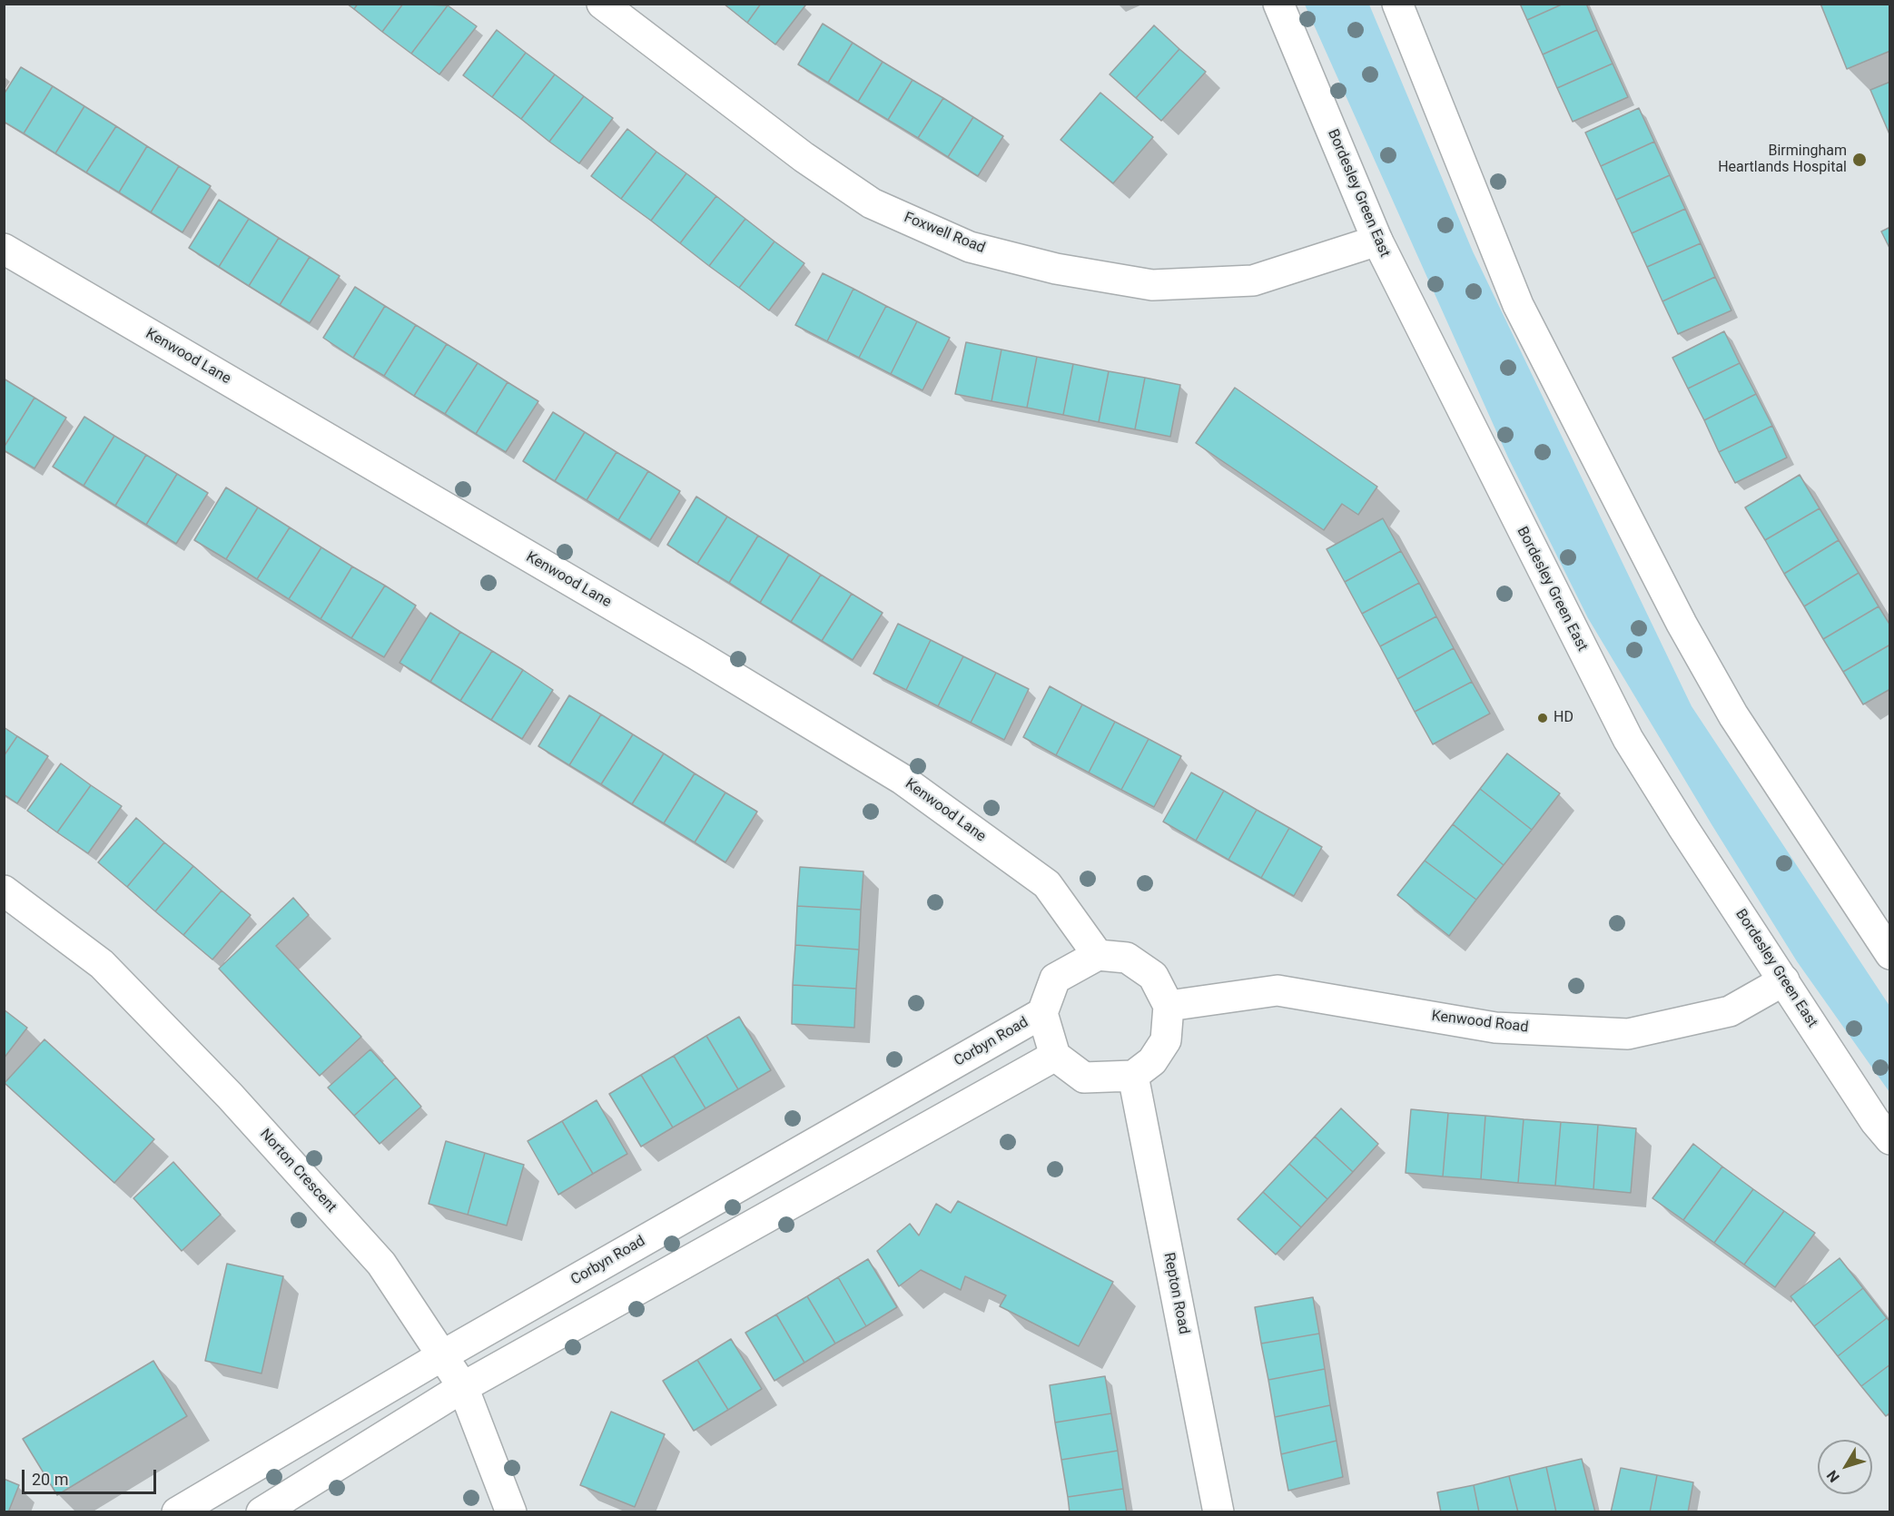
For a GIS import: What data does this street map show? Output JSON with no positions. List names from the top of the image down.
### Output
{
  "streets": {
    "street": [
      "Bordesley Green East",
      "Foxwell Road",
      "Kenwood Lane",
      "Kenwood Road",
      "Corbyn Road",
      "Norton Crescent",
      "Repton Road"
    ]
  },
  "crossings": [
    ["Bordesley Green East", "Foxwell Road"],
    ["Bordesley Green East", "Kenwood Road"],
    ["Kenwood Lane", "Kenwood Road"],
    ["Kenwood Lane", "Corbyn Road"],
    ["Kenwood Lane", "Repton Road"],
    ["Kenwood Road", "Corbyn Road"],
    ["Kenwood Road", "Repton Road"],
    ["Corbyn Road", "Norton Crescent"],
    ["Corbyn Road", "Repton Road"]
  ],
  "places": ["Birmingham Heartlands Hospital", "HD"],
  "scale_bar": "20 m",
  "north": "bottom left"
}
